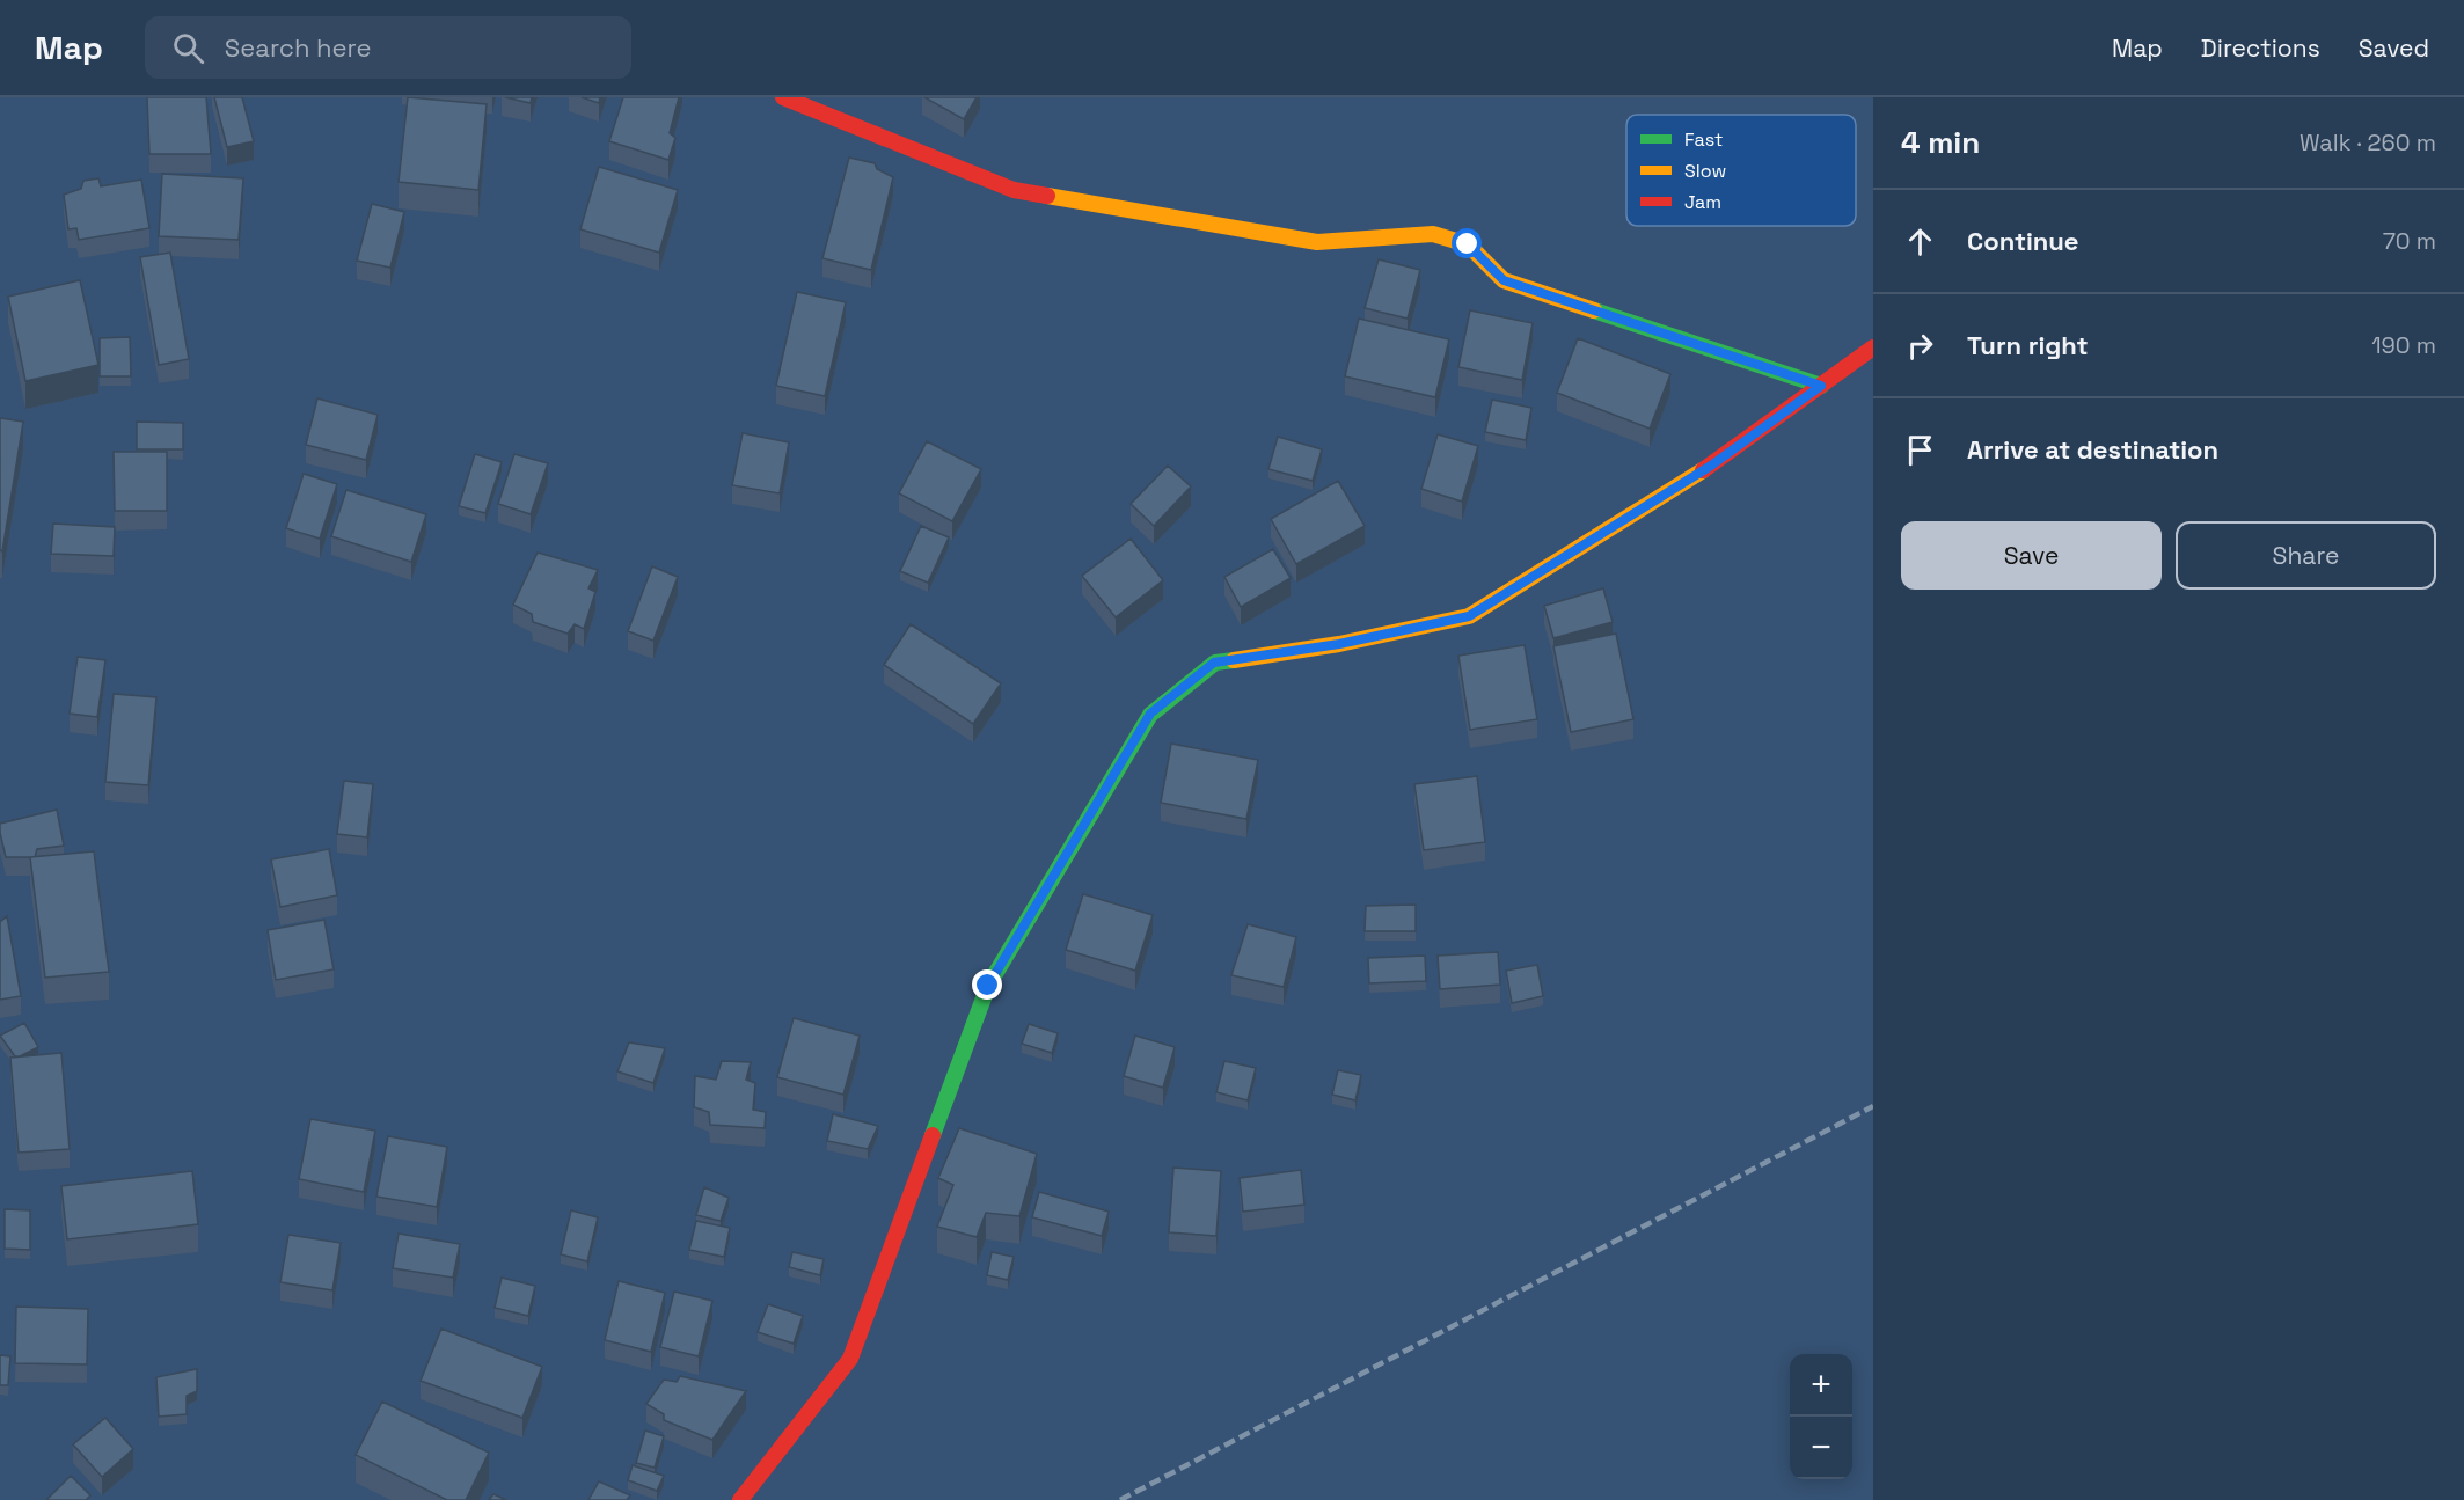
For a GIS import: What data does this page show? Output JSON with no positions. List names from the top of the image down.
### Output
{
  "legend": ["Fast", "Slow", "Jam"],
  "page": {
    "header": "Map",
    "search": "Search here",
    "nav": ["Map", "Directions", "Saved"],
    "heading": ["4 min", "Walk · 260 m"],
    "list": [
      ["Continue", "70 m"],
      ["Turn right", "190 m"],
      "Arrive at destination"
    ],
    "buttons": ["Save", "Share"],
    "map_buttons": ["+", "−"]
  }
}
